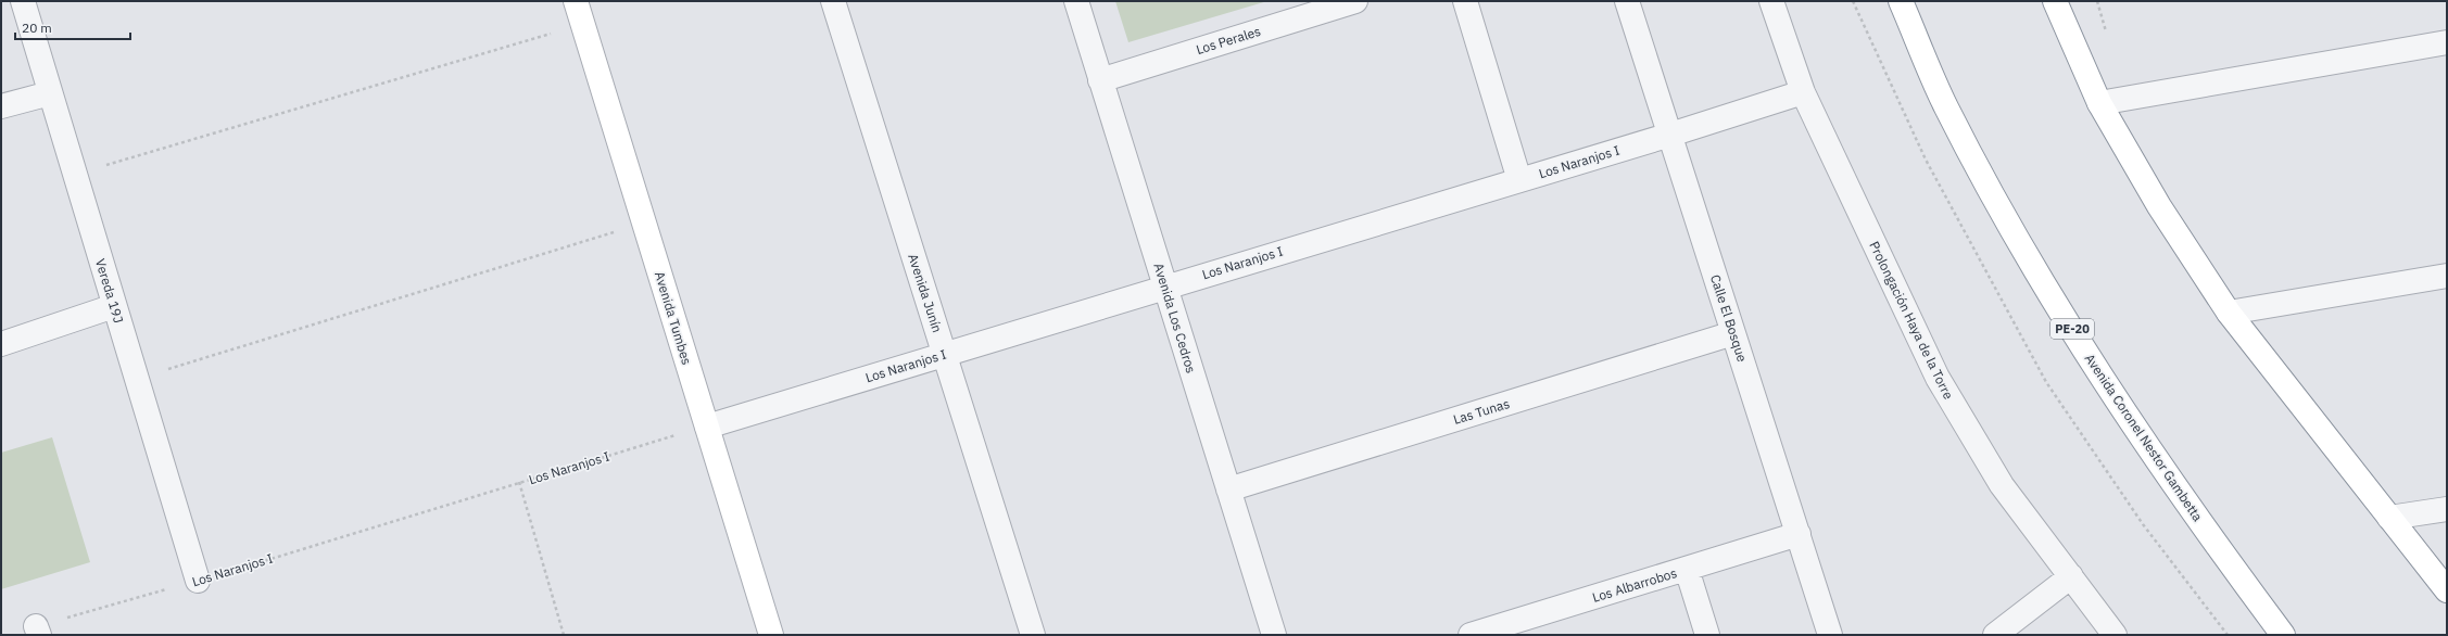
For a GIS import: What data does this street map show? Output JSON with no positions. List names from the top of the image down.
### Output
{
  "streets": {
    "main road": ["Avenida Tumbes", "PE-20", "Avenida Coronel Nestor Gambetta"],
    "street": [
      "Los Perales",
      "Los Naranjos I",
      "Vereda 19J",
      "Avenida Junín",
      "Avenida Los Cedros",
      "Calle El Bosque",
      "Prolongación Haya de la Torre",
      "Las Tunas",
      "Los Albarrobos"
    ]
  },
  "crossings": [
    ["Los Perales", "Avenida Los Cedros"],
    ["Los Naranjos I", "Vereda 19J"],
    ["Los Naranjos I", "Avenida Junín"],
    ["Los Naranjos I", "Avenida Tumbes"],
    ["Los Naranjos I", "Avenida Los Cedros"],
    ["Los Naranjos I", "Calle El Bosque"],
    ["Los Naranjos I", "Prolongación Haya de la Torre"],
    ["Avenida Los Cedros", "Las Tunas"],
    ["Calle El Bosque", "Las Tunas"],
    ["Calle El Bosque", "Los Albarrobos"]
  ],
  "scale_bar": "20 m"
}
